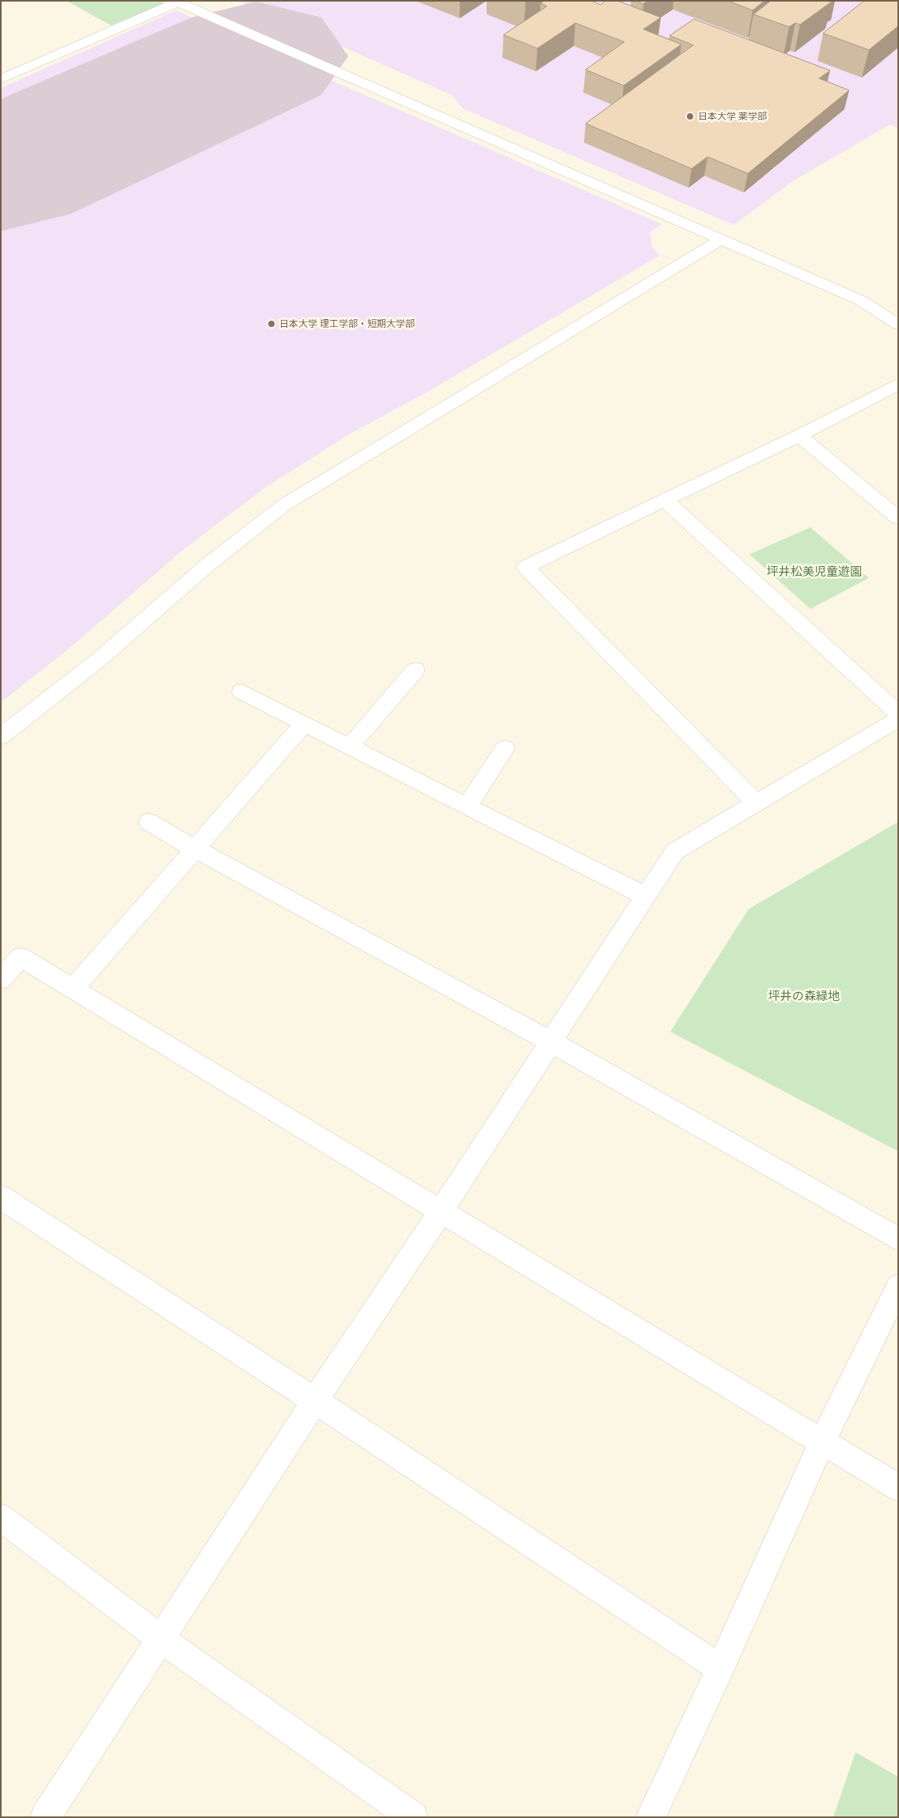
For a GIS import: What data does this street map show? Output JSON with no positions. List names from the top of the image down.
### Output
{
  "parks": ["坪井松美児童遊園", "坪井の森緑地"],
  "places": ["日本大学 薬学部", "日本大学 理工学部・短期大学部"]
}
